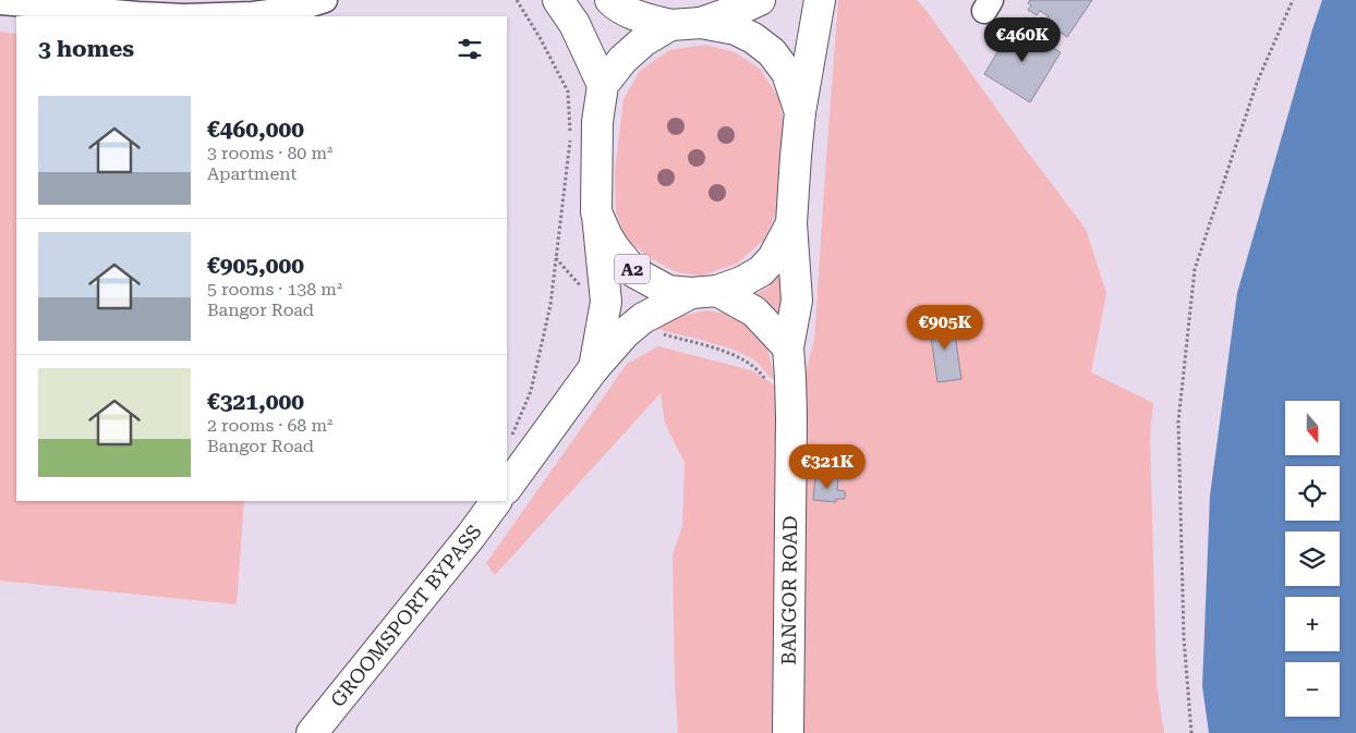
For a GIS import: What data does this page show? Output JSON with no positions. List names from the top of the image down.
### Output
{
  "streets": {
    "main road": ["A2", "BANGOR ROAD", "GROOMSPORT BYPASS"]
  },
  "crossings": [
    ["A2", "BANGOR ROAD"]
  ],
  "north": "bottom",
  "page": {
    "heading": "3 homes",
    "price": ["€460K", "€905K", "€321K"],
    "list": [
      {
        "name": "€460,000",
        "note": "3 rooms · 80 m² · Apartment"
      },
      {
        "name": "€905,000",
        "note": "5 rooms · 138 m² · Bangor Road"
      },
      {
        "name": "€321,000",
        "note": "2 rooms · 68 m² · Bangor Road"
      }
    ],
    "map_buttons": ["+", "−"]
  }
}
